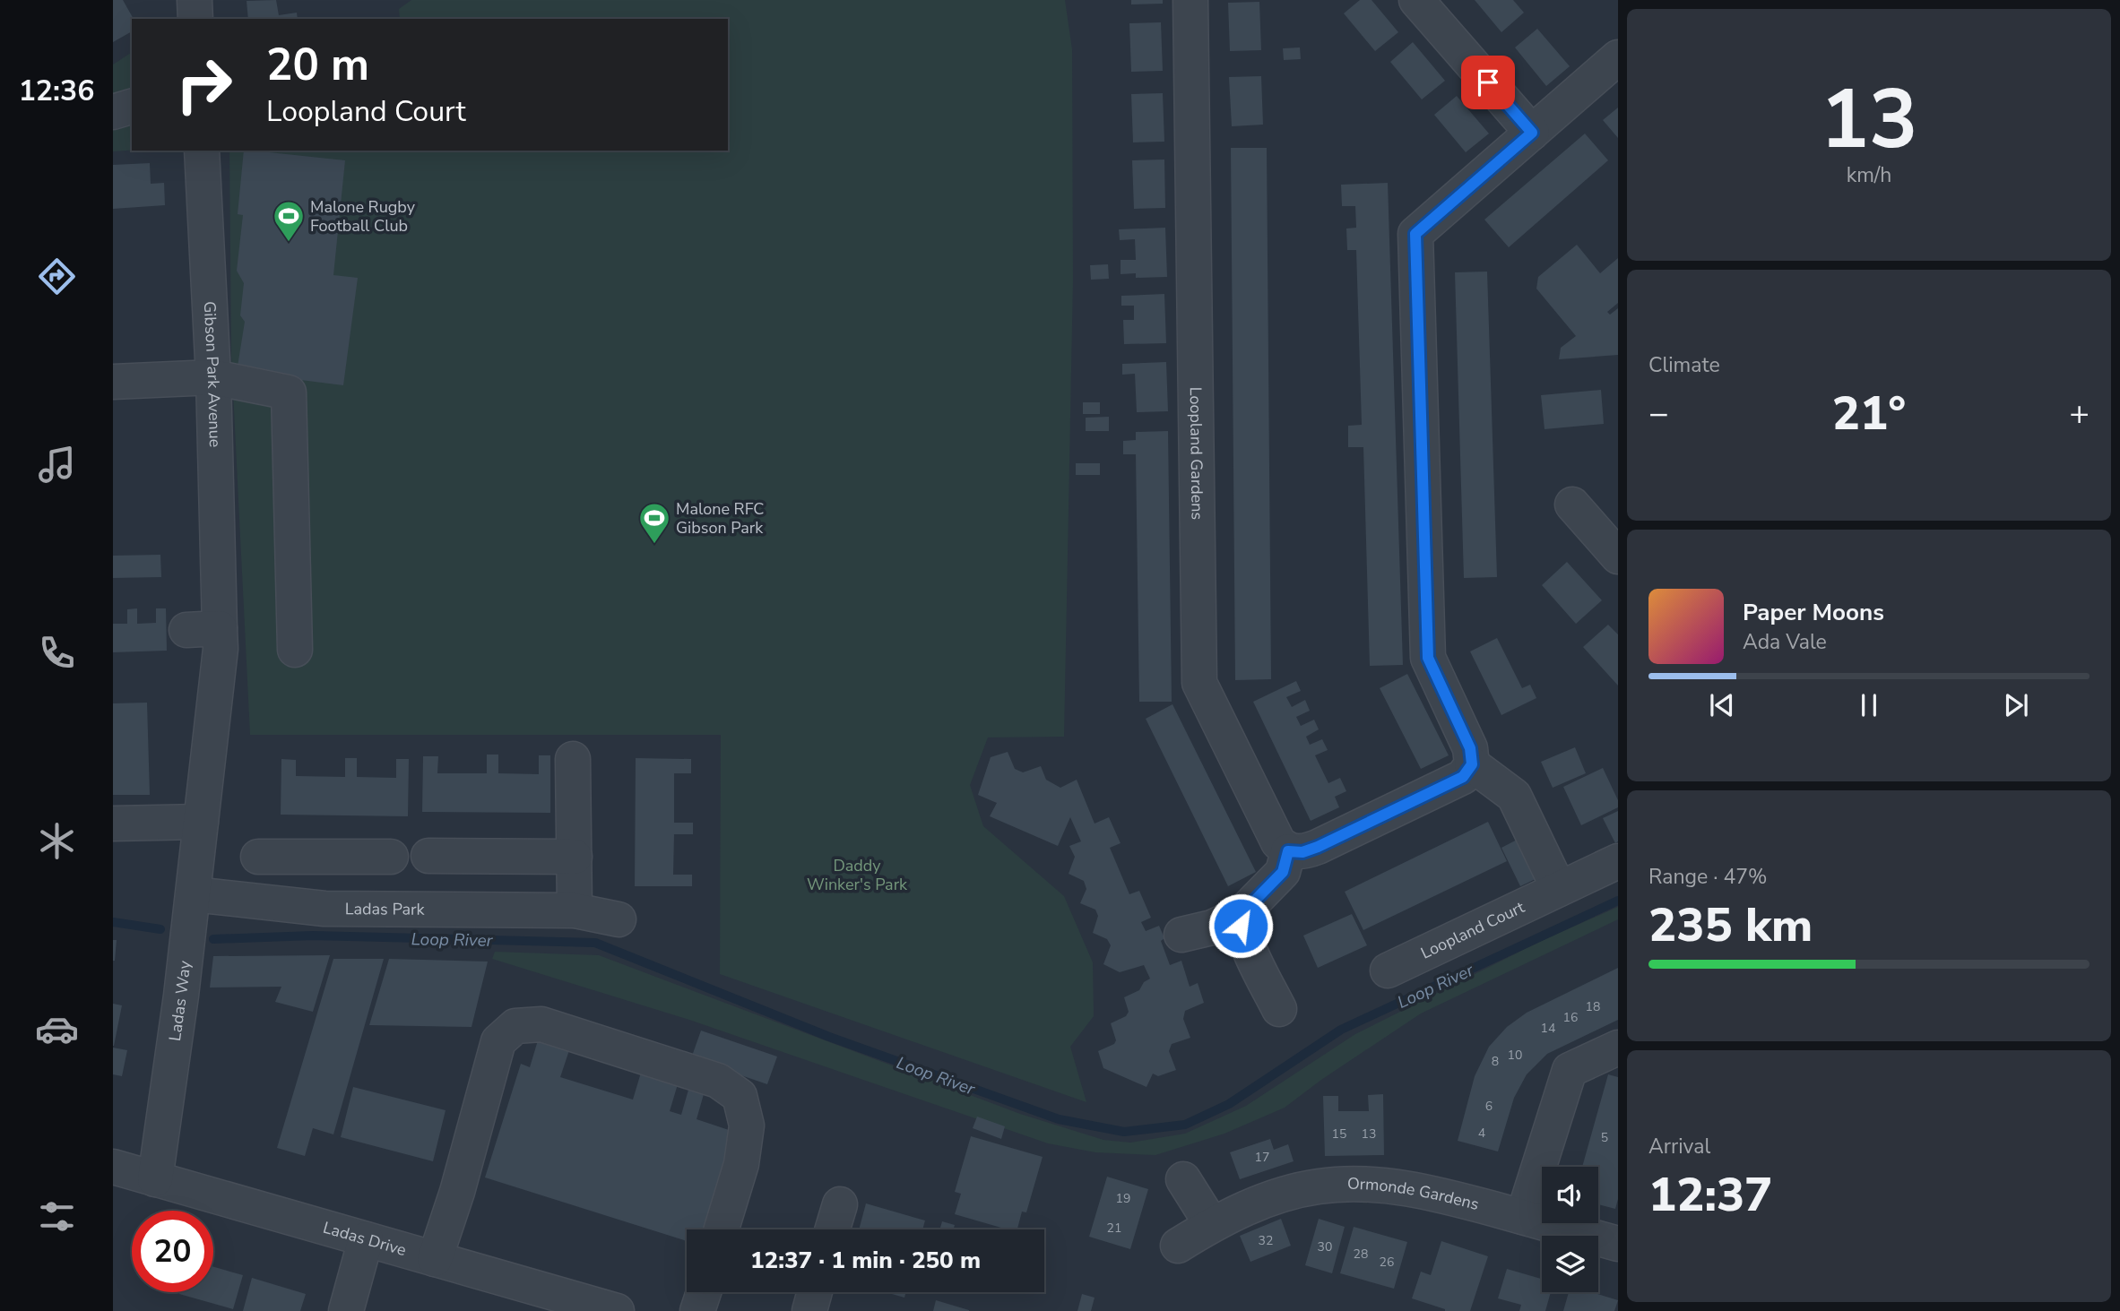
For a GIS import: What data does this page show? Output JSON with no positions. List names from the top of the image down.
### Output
{
  "streets": {
    "street": [
      "Gibson Park Avenue",
      "Loopland Gardens",
      "Ladas Park",
      "Loopland Court",
      "Ladas Way",
      "Ormonde Gardens",
      "Ladas Drive"
    ]
  },
  "crossings": [
    ["Gibson Park Avenue", "Ladas Way"],
    ["Ladas Park", "Ladas Way"],
    ["Ladas Way", "Ladas Drive"]
  ],
  "water": ["Loop River"],
  "parks": ["Daddy Winker's Park"],
  "places": {
    "sports": ["Malone Rugby Football Club", "Malone RFC Gibson Park"]
  },
  "house_numbers": [
    "18",
    "16",
    "14",
    "10",
    "8",
    "6",
    "4",
    "15",
    "13",
    "5",
    "17",
    "19",
    "21",
    "32",
    "30",
    "28",
    "26"
  ],
  "page": {
    "tabs": "12:36",
    "tile": [
      ["13", "km/h"],
      "Climate",
      ["Range · 47%", "235 km"],
      ["Arrival", "12:37"]
    ],
    "turn": ["20 m", "Loopland Court"],
    "heat": ["−", "21°", "+"],
    "song": ["Paper Moons", "Ada Vale"],
    "limit": "20",
    "trip": "12:37 · 1 min · 250 m"
  }
}
